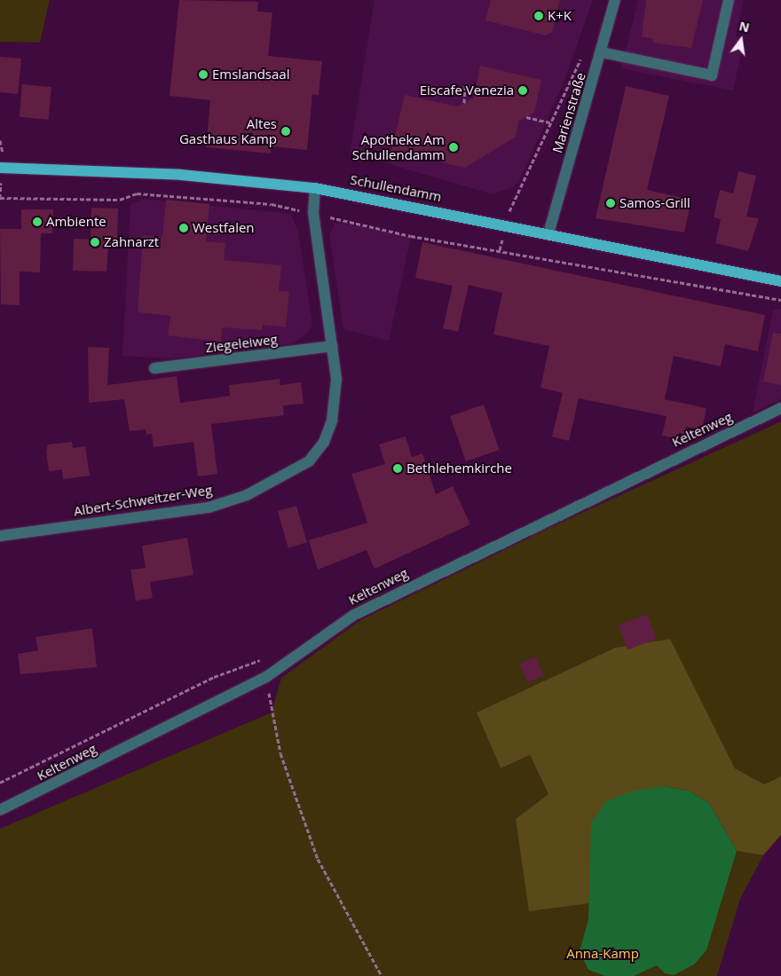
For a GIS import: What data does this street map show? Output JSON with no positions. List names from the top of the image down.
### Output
{
  "streets": {
    "main road": ["Schullendamm"],
    "street": [
      "Marienstraße",
      "Ziegeleiweg",
      "Keltenweg",
      "Albert-Schweitzer-Weg"
    ]
  },
  "crossings": [
    ["Marienstraße", "Schullendamm"],
    ["Schullendamm", "Albert-Schweitzer-Weg"],
    ["Ziegeleiweg", "Albert-Schweitzer-Weg"]
  ],
  "parks": ["Anna-Kamp"],
  "places": [
    "K+K",
    "Emslandsaal",
    "Eiscafe Venezia",
    "Altes Gasthaus Kamp",
    "Apotheke Am Schullendamm",
    "Samos-Grill",
    "Ambiente",
    "Westfalen",
    "Zahnarzt",
    "Bethlehemkirche"
  ],
  "north": "top"
}
